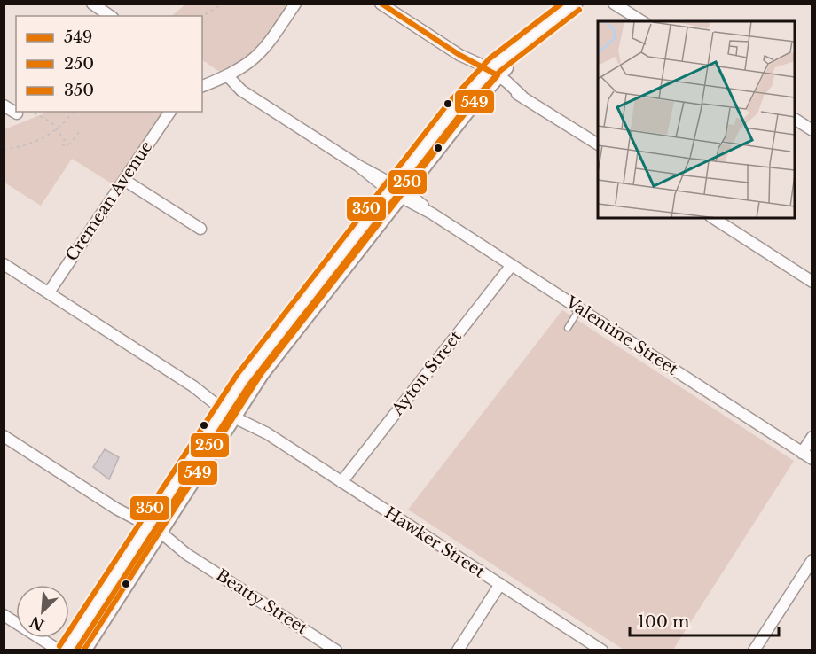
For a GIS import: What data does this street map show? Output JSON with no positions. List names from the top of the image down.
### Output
{
  "streets": {
    "street": [
      "Cremean Avenue",
      "Valentine Street",
      "Ayton Street",
      "Hawker Street",
      "Beatty Street"
    ]
  },
  "crossings": [
    ["Cremean Avenue", "Hawker Street"],
    ["Valentine Street", "Ayton Street"],
    ["Ayton Street", "Hawker Street"]
  ],
  "lines": ["transit line 549", "transit line 350", "transit line 250"],
  "legend": ["549", "250", "350"],
  "scale_bar": "100 m",
  "north": "bottom left"
}
